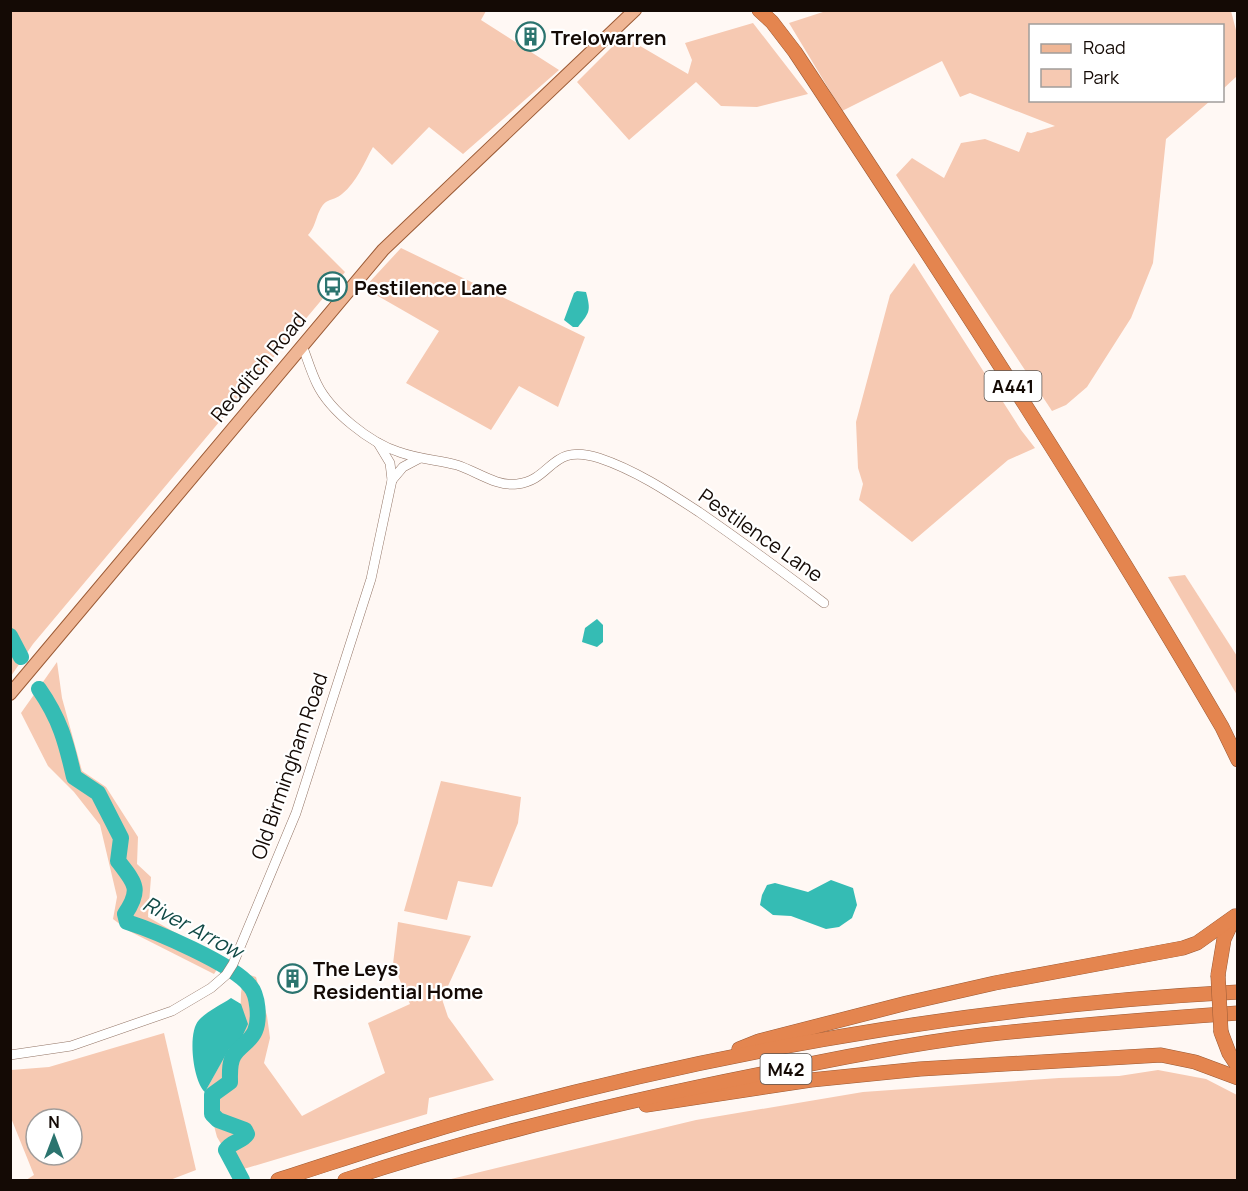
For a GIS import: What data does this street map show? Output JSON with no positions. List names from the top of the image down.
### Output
{
  "streets": {
    "highway": ["A441", "M42"],
    "main road": ["Redditch Road"],
    "street": ["Pestilence Lane", "Old Birmingham Road"]
  },
  "crossings": [
    ["Pestilence Lane", "Old Birmingham Road"]
  ],
  "water": ["River Arrow"],
  "places": {
    "building": ["Trelowarren", "The Leys Residential Home"],
    "bus stop": ["Pestilence Lane"]
  },
  "legend": ["Road", "Park"],
  "north": "top"
}
